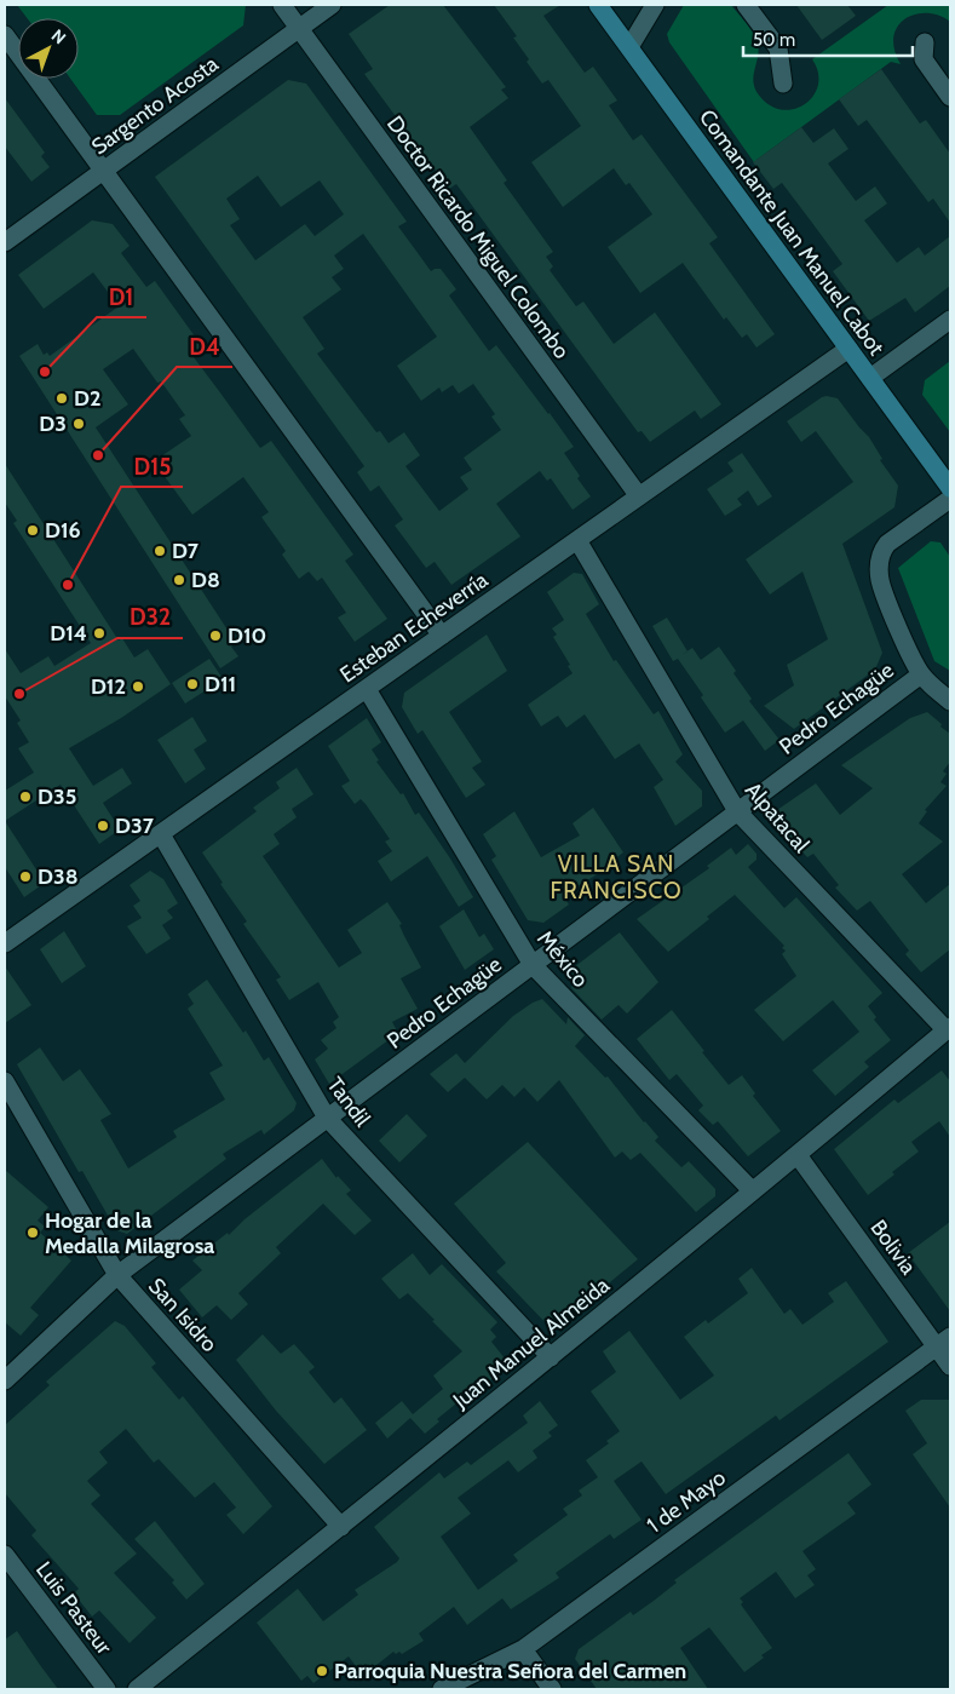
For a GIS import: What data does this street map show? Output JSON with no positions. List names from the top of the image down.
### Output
{
  "streets": {
    "main road": ["Comandante Juan Manuel Cabot"],
    "street": [
      "Sargento Acosta",
      "Doctor Ricardo Miguel Colombo",
      "Esteban Echeverría",
      "Pedro Echagüe",
      "Alpatacal",
      "México",
      "Tandil",
      "Bolivia",
      "San Isidro",
      "Juan Manuel Almeida",
      "1 de Mayo",
      "Luis Pasteur"
    ]
  },
  "crossings": [
    ["Sargento Acosta", "Doctor Ricardo Miguel Colombo"],
    ["Comandante Juan Manuel Cabot", "Esteban Echeverría"],
    ["Doctor Ricardo Miguel Colombo", "Esteban Echeverría"],
    ["Esteban Echeverría", "Alpatacal"],
    ["Esteban Echeverría", "México"],
    ["Esteban Echeverría", "Tandil"],
    ["Pedro Echagüe", "Alpatacal"],
    ["Pedro Echagüe", "México"],
    ["Pedro Echagüe", "Tandil"],
    ["Pedro Echagüe", "San Isidro"],
    ["Alpatacal", "Juan Manuel Almeida"],
    ["México", "Juan Manuel Almeida"],
    ["Tandil", "Juan Manuel Almeida"],
    ["Bolivia", "Juan Manuel Almeida"],
    ["Bolivia", "1 de Mayo"],
    ["San Isidro", "Juan Manuel Almeida"]
  ],
  "districts": ["VILLA SAN FRANCISCO"],
  "places": [
    "D1",
    "D2",
    "D3",
    "D4",
    "D16",
    "D7",
    "D8",
    "D15",
    "D14",
    "D10",
    "D11",
    "D12",
    "D32",
    "D35",
    "D37",
    "D38",
    "Hogar de la Medalla Milagrosa",
    "Parroquia Nuestra Señora del Carmen"
  ],
  "scale_bar": "50 m",
  "north": "top right"
}
